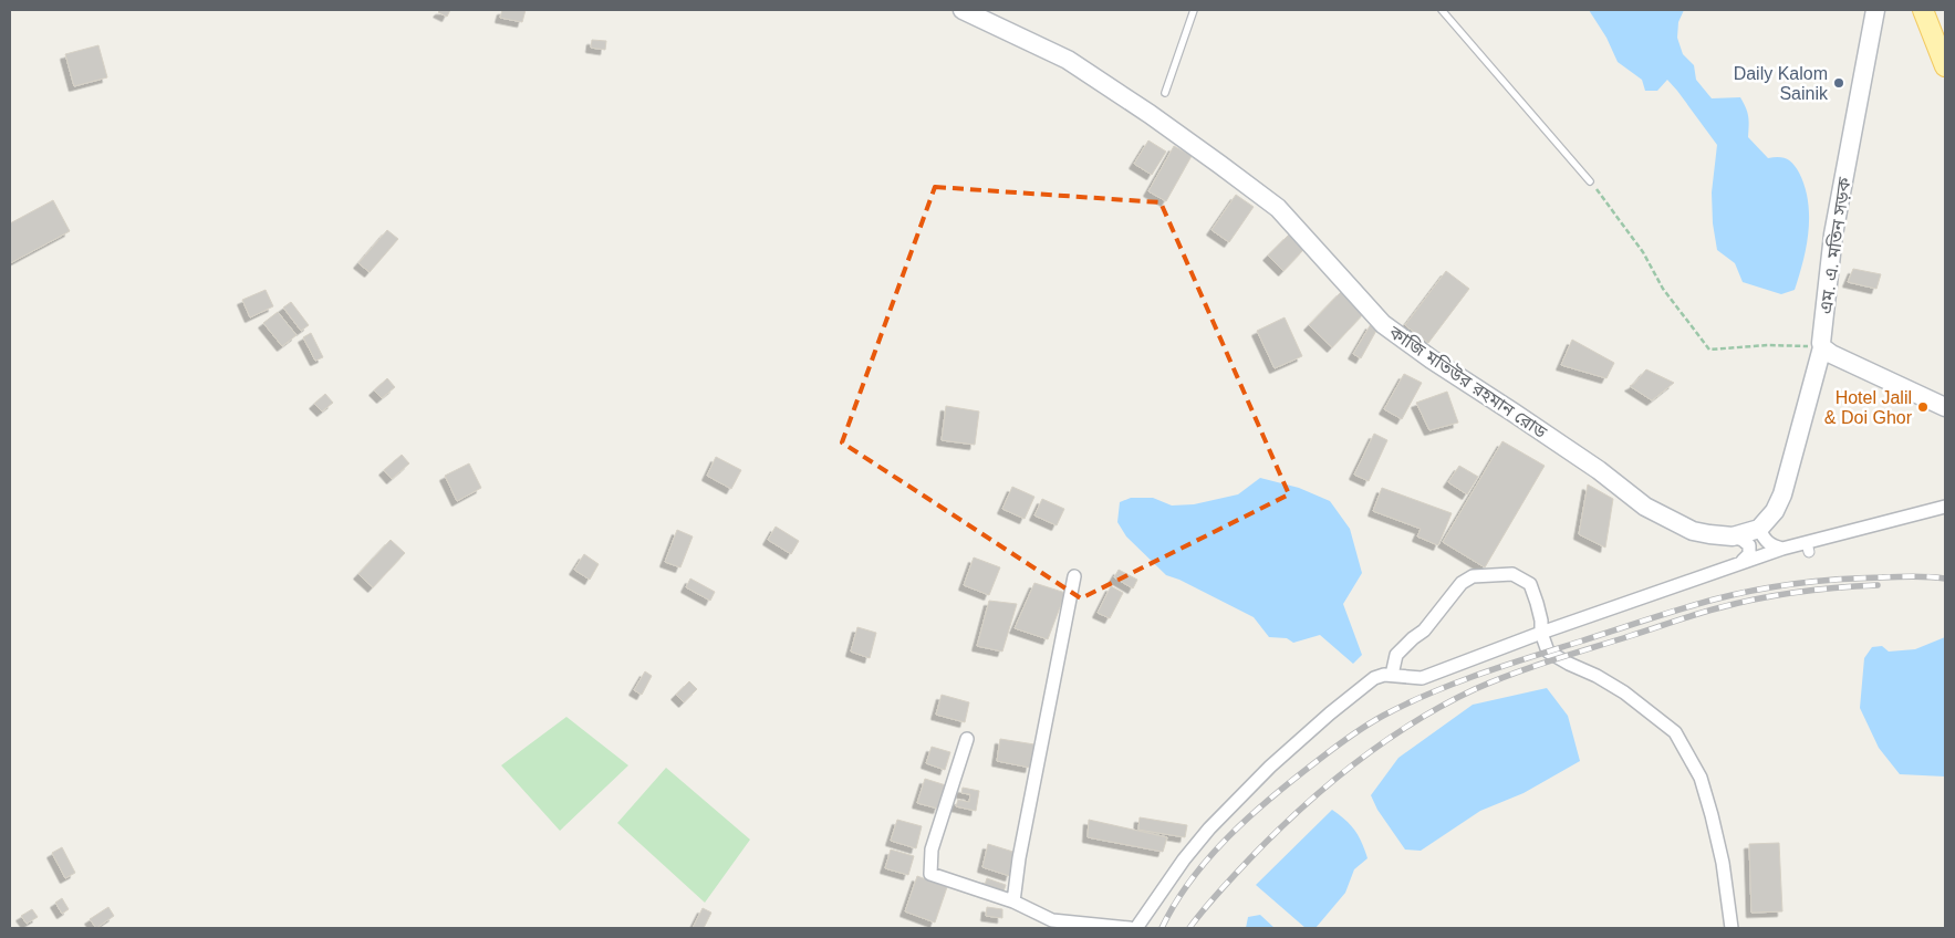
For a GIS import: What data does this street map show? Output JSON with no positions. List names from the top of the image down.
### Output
{
  "streets": {
    "main road": ["এম. এ. মতিন সড়ক", "কাজি মতিউর রহমান রোড"]
  },
  "places": ["Daily Kalom Sainik", "Hotel Jalil & Doi Ghor"]
}
